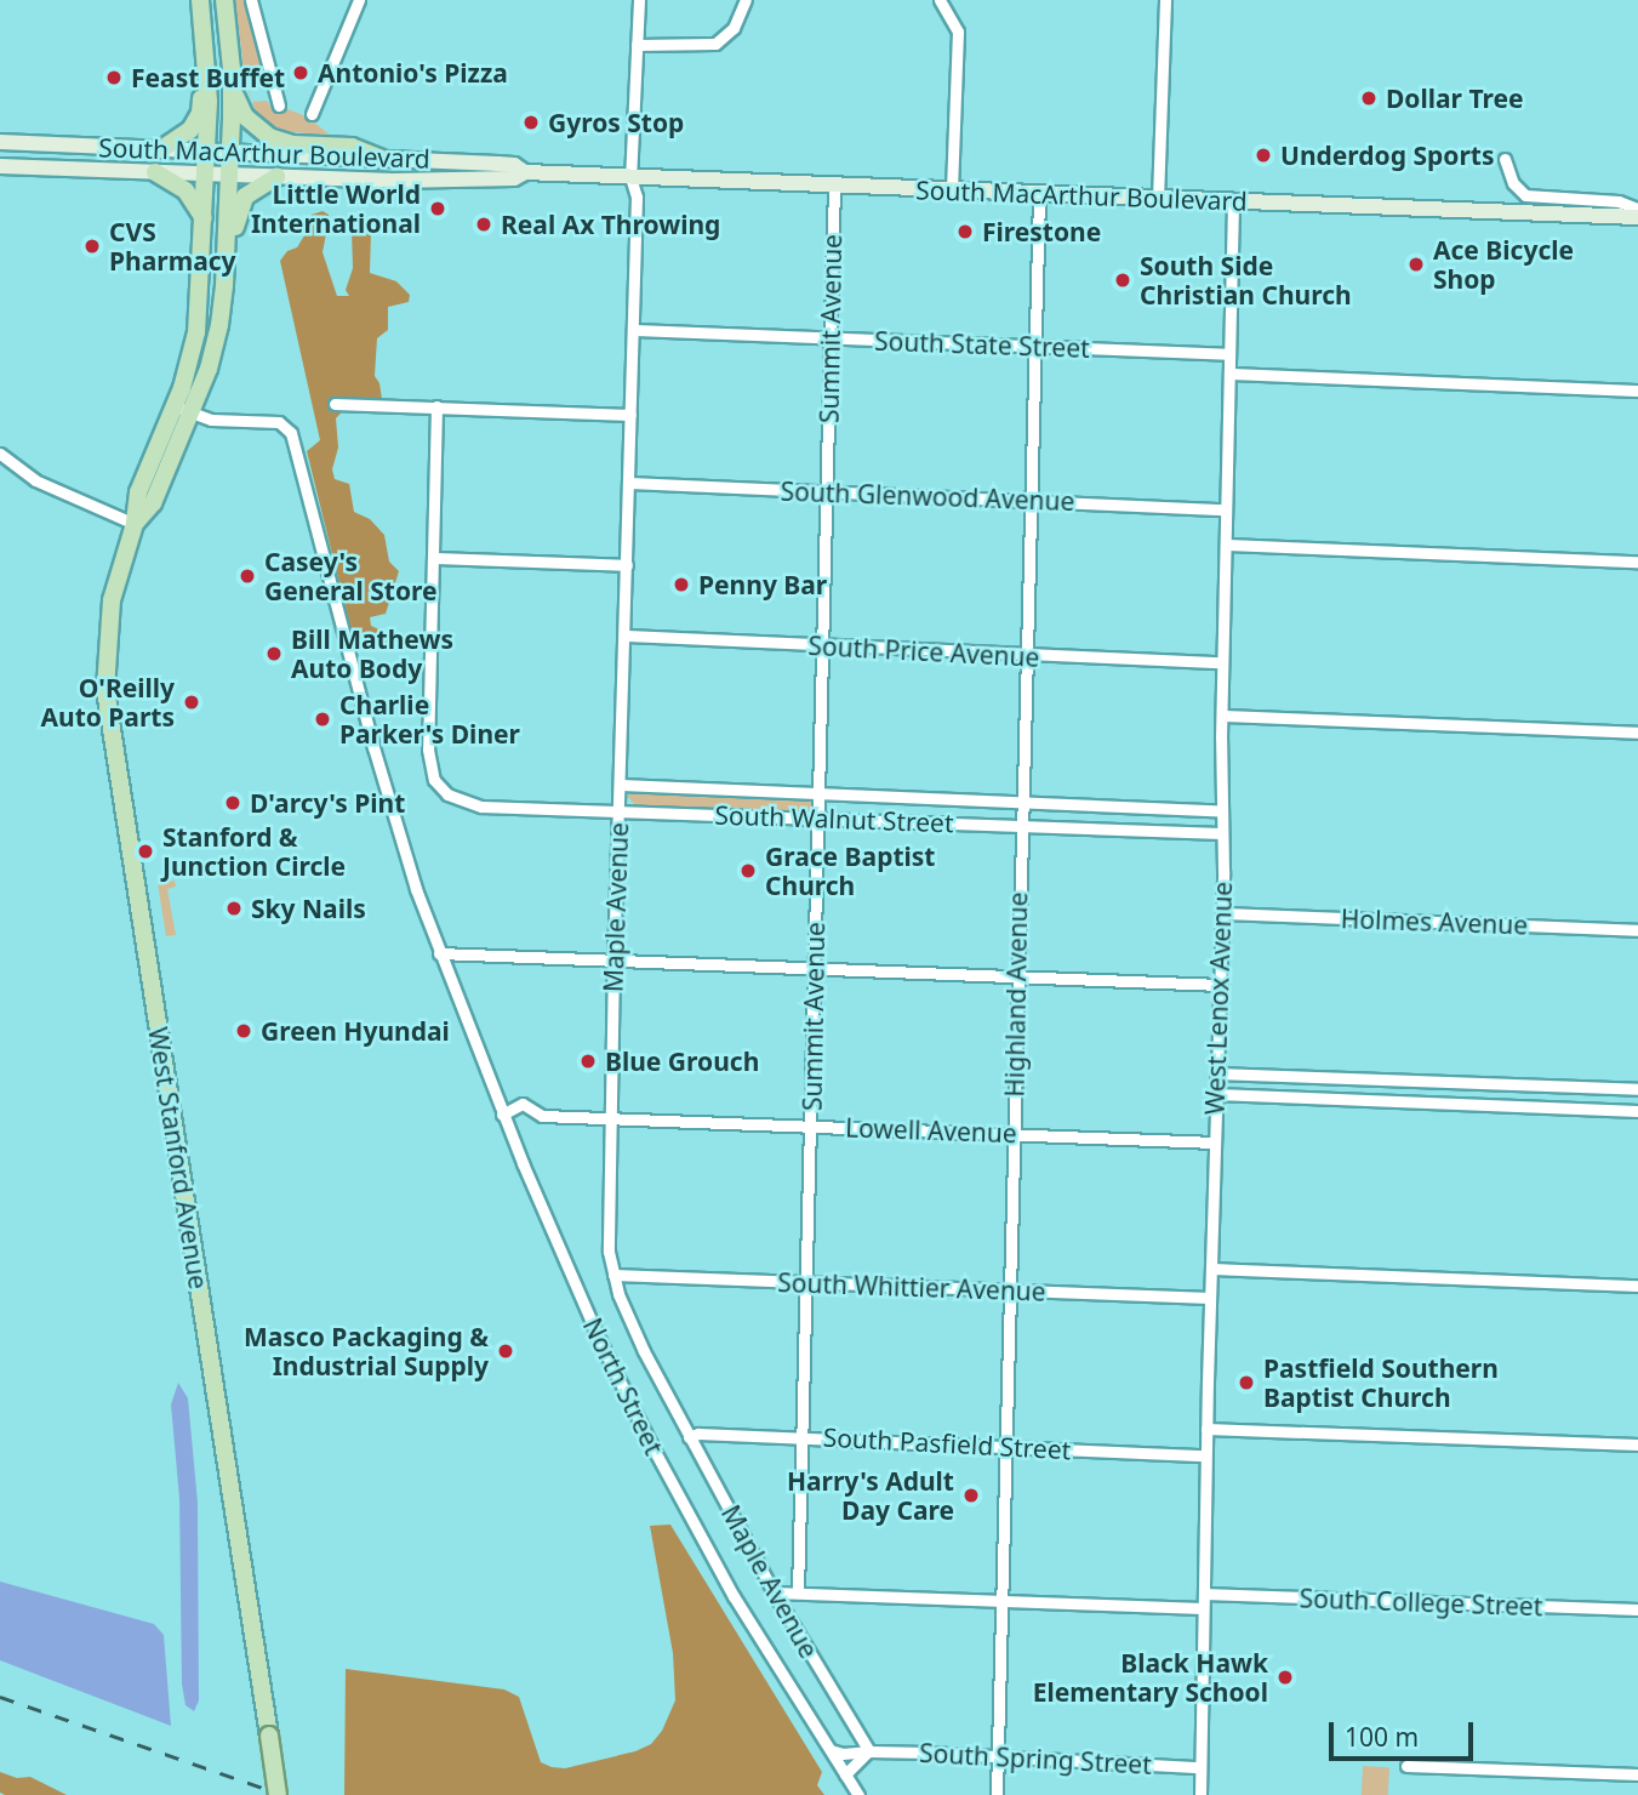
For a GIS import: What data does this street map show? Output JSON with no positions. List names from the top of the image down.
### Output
{
  "streets": {
    "main road": ["South MacArthur Boulevard", "West Stanford Avenue"],
    "street": [
      "Summit Avenue",
      "South State Street",
      "South Glenwood Avenue",
      "South Price Avenue",
      "South Walnut Street",
      "Maple Avenue",
      "Holmes Avenue",
      "Highland Avenue",
      "West Lenox Avenue",
      "Lowell Avenue",
      "South Whittier Avenue",
      "North Street",
      "South Pasfield Street",
      "South College Street",
      "South Spring Street"
    ]
  },
  "crossings": [
    ["South MacArthur Boulevard", "Summit Avenue"],
    ["South MacArthur Boulevard", "Maple Avenue"],
    ["South MacArthur Boulevard", "Highland Avenue"],
    ["South MacArthur Boulevard", "West Lenox Avenue"],
    ["South MacArthur Boulevard", "West Stanford Avenue"],
    ["Summit Avenue", "South State Street"],
    ["Summit Avenue", "South Glenwood Avenue"],
    ["Summit Avenue", "South Price Avenue"],
    ["Summit Avenue", "South Walnut Street"],
    ["Summit Avenue", "Lowell Avenue"],
    ["Summit Avenue", "South Whittier Avenue"],
    ["Summit Avenue", "South Pasfield Street"],
    ["South State Street", "Maple Avenue"],
    ["South State Street", "Highland Avenue"],
    ["South State Street", "West Lenox Avenue"],
    ["South Glenwood Avenue", "Maple Avenue"],
    ["South Glenwood Avenue", "Highland Avenue"],
    ["South Glenwood Avenue", "West Lenox Avenue"],
    ["South Price Avenue", "Maple Avenue"],
    ["South Price Avenue", "Highland Avenue"],
    ["South Price Avenue", "West Lenox Avenue"],
    ["South Walnut Street", "Maple Avenue"],
    ["South Walnut Street", "Highland Avenue"],
    ["South Walnut Street", "West Lenox Avenue"],
    ["Maple Avenue", "Lowell Avenue"],
    ["Maple Avenue", "South Whittier Avenue"],
    ["Maple Avenue", "South Pasfield Street"],
    ["Maple Avenue", "South Spring Street"],
    ["Holmes Avenue", "West Lenox Avenue"],
    ["Highland Avenue", "Lowell Avenue"],
    ["Highland Avenue", "South Whittier Avenue"],
    ["Highland Avenue", "South Pasfield Street"],
    ["Highland Avenue", "South Spring Street"],
    ["West Lenox Avenue", "Lowell Avenue"],
    ["West Lenox Avenue", "South Whittier Avenue"],
    ["West Lenox Avenue", "South Pasfield Street"],
    ["West Lenox Avenue", "South College Street"],
    ["West Lenox Avenue", "South Spring Street"],
    ["Lowell Avenue", "North Street"],
    ["West Stanford Avenue", "North Street"],
    ["North Street", "South Spring Street"]
  ],
  "places": [
    "Antonio's Pizza",
    "Feast Buffet",
    "Dollar Tree",
    "Gyros Stop",
    "Underdog Sports",
    "Little World International",
    "Real Ax Throwing",
    "Firestone",
    "CVS Pharmacy",
    "Ace Bicycle Shop",
    "South Side Christian Church",
    "Casey's General Store",
    "Penny Bar",
    "Bill Mathews Auto Body",
    "O'Reilly Auto Parts",
    "Charlie Parker's Diner",
    "D'arcy's Pint",
    "Stanford & Junction Circle",
    "Grace Baptist Church",
    "Sky Nails",
    "Green Hyundai",
    "Blue Grouch",
    "Masco Packaging & Industrial Supply",
    "Pastfield Southern Baptist Church",
    "Harry's Adult Day Care",
    "Black Hawk Elementary School"
  ],
  "scale_bar": "100 m"
}
